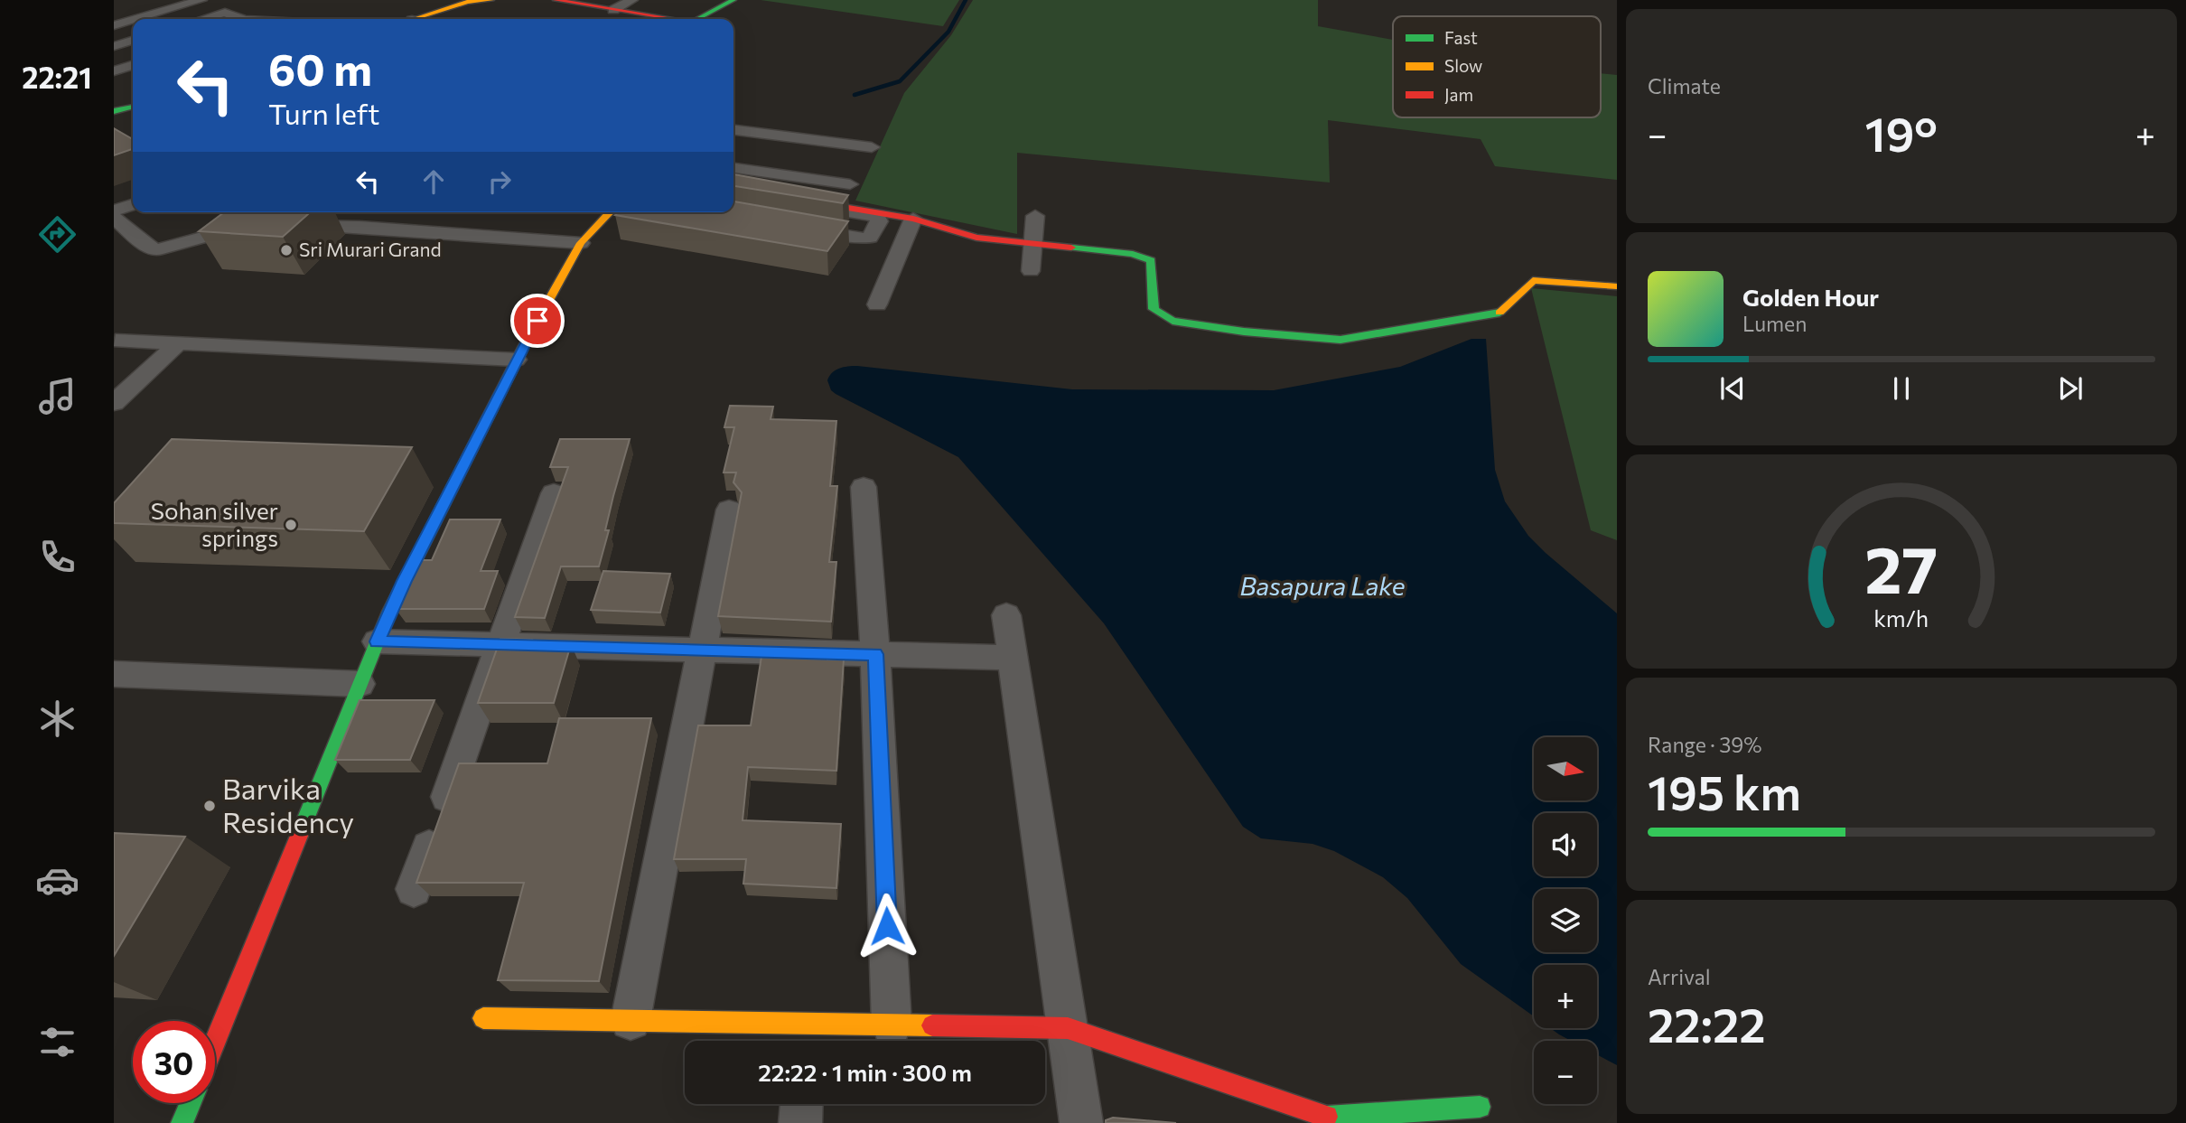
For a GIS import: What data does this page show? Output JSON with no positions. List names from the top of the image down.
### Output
{
  "water": ["Basapura Lake"],
  "places": ["Sri Murari Grand", "Sohan silver springs", "Barvika Residency"],
  "legend": ["Fast", "Slow", "Jam"],
  "north": "right",
  "page": {
    "tabs": "22:21",
    "tile": [
      "Climate",
      ["Range · 39%", "195 km"],
      ["Arrival", "22:22"]
    ],
    "turn": ["60 m", "Turn left"],
    "heat": ["−", "19°", "+"],
    "song": ["Golden Hour", "Lumen"],
    "map_buttons": ["+", "−"],
    "limit": "30",
    "trip": "22:22 · 1 min · 300 m",
    "gauge": ["27", "km/h"]
  }
}
